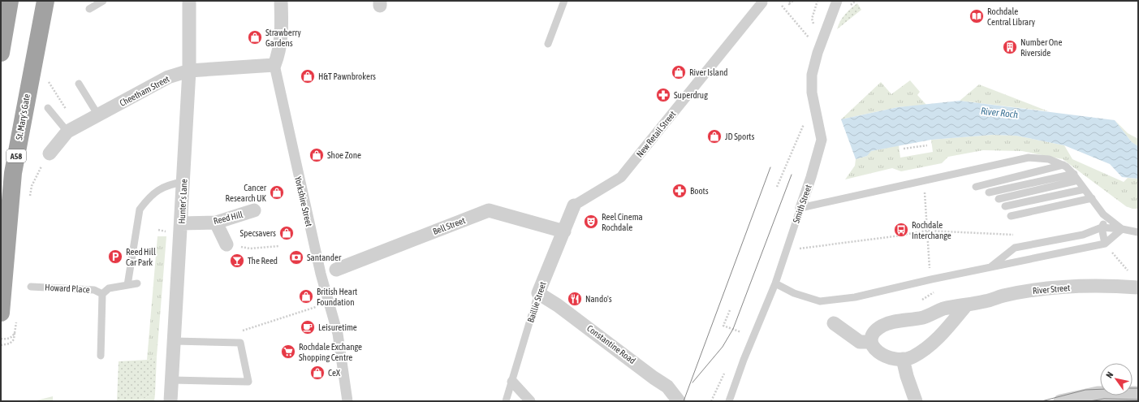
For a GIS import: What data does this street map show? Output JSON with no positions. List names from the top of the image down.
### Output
{
  "streets": {
    "highway": ["St. Mary's Gate", "A58"],
    "street": [
      "Cheetham Street",
      "New Retail Street",
      "Hunter's Lane",
      "Yorkshire Street",
      "Smith Street",
      "Reed Hill",
      "Bell Street",
      "River Street",
      "Baillie Street",
      "Constantine Road"
    ],
    "lane": ["Howard Place"]
  },
  "crossings": [
    ["Cheetham Street", "Hunter's Lane"],
    ["Cheetham Street", "Yorkshire Street"],
    ["New Retail Street", "Baillie Street"],
    ["Hunter's Lane", "Reed Hill"],
    ["Bell Street", "Baillie Street"],
    ["Baillie Street", "Constantine Road"]
  ],
  "water": ["River Roch"],
  "places": {
    "library": ["Rochdale Central Library"],
    "shop": [
      "Strawberry Gardens",
      "River Island",
      "H&T Pawnbrokers",
      "JD Sports",
      "Shoe Zone",
      "Cancer Research UK",
      "Specsavers",
      "British Heart Foundation",
      "CeX"
    ],
    "building": ["Number One Riverside"],
    "pharmacy": ["Superdrug", "Boots"],
    "theatre": ["Reel Cinema Rochdale"],
    "bus stop": ["Rochdale Interchange"],
    "parking": ["Reed Hill Car Park"],
    "bank": ["Santander"],
    "bar": ["The Reed"],
    "restaurant": ["Nando's"],
    "cafe": ["Leisuretime"],
    "supermarket": ["Rochdale Exchange Shopping Centre"]
  },
  "north": "top left"
}
